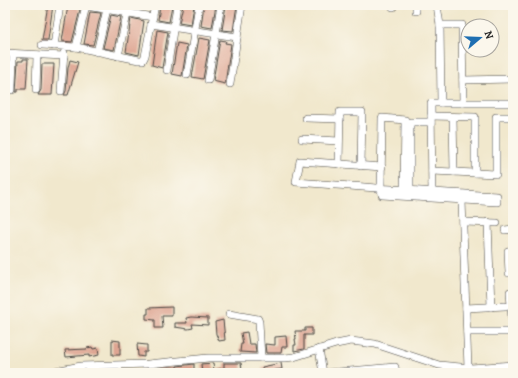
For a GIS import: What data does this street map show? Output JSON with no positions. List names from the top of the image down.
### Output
{
  "north": "right"
}
